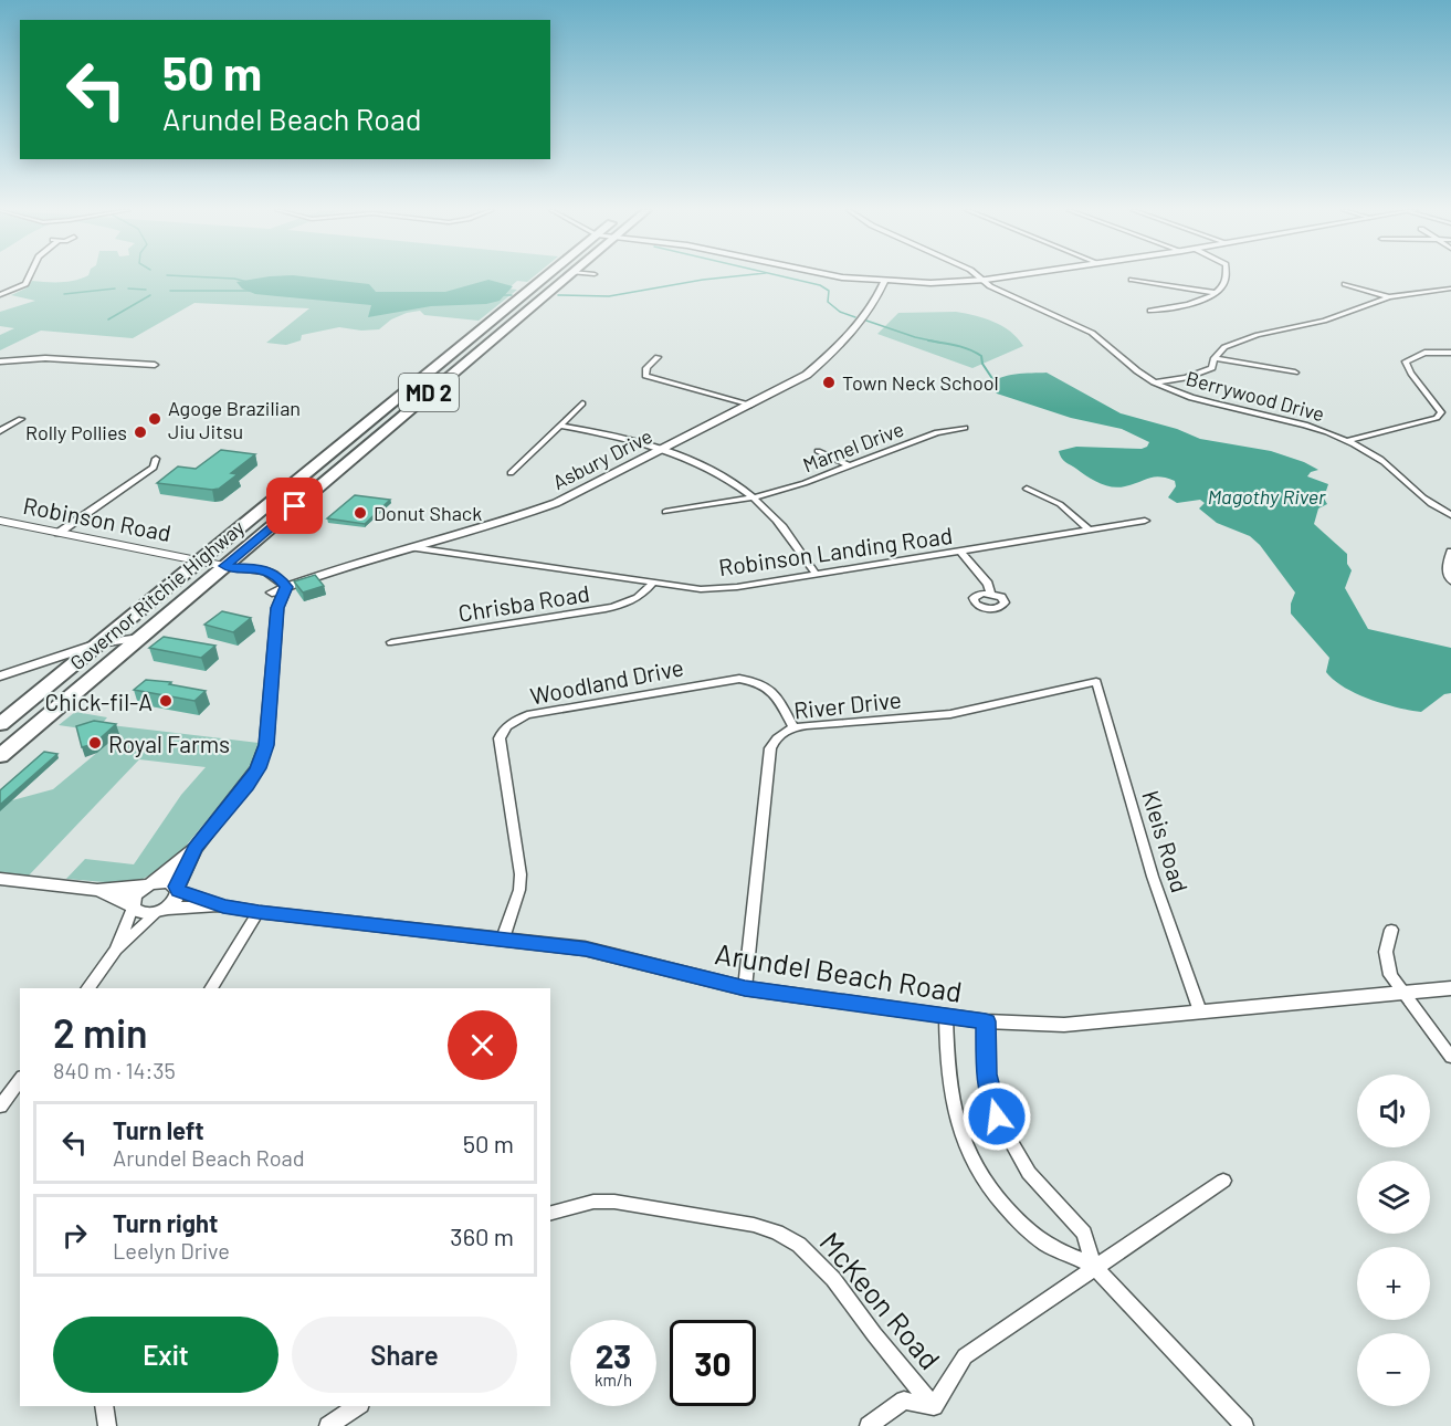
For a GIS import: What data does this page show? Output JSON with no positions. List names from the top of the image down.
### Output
{
  "streets": {
    "highway": ["MD 2", "Governor Ritchie Highway"],
    "main road": ["Robinson Road"],
    "street": [
      "Berrywood Drive",
      "Marnel Drive",
      "Asbury Drive",
      "Robinson Landing Road",
      "Chrisba Road",
      "Woodland Drive",
      "River Drive",
      "Kleis Road",
      "Arundel Beach Road",
      "McKeon Road"
    ]
  },
  "crossings": [
    ["Asbury Drive", "Robinson Landing Road"],
    ["Robinson Road", "Governor Ritchie Highway"],
    ["Robinson Landing Road", "Chrisba Road"],
    ["Woodland Drive", "River Drive"],
    ["Woodland Drive", "Arundel Beach Road"],
    ["River Drive", "Kleis Road"],
    ["River Drive", "Arundel Beach Road"],
    ["Kleis Road", "Arundel Beach Road"]
  ],
  "water": ["Magothy River"],
  "places": [
    "Town Neck School",
    "Agoge Brazilian Jiu Jitsu",
    "Rolly Pollies",
    "Donut Shack",
    "Chick-fil-A",
    "Royal Farms"
  ],
  "page": {
    "turn": ["50 m", "Arundel Beach Road"],
    "heading": ["2 min", "840 m · 14:35"],
    "map_buttons": ["+", "−"],
    "list": [
      {
        "name": "Turn left",
        "note": "Arundel Beach Road",
        "value": "50 m"
      },
      {
        "name": "Turn right",
        "note": "Leelyn Drive",
        "value": "360 m"
      }
    ],
    "buttons": ["Exit", "Share"],
    "speed": "23 km/h",
    "limit": "30"
  }
}
